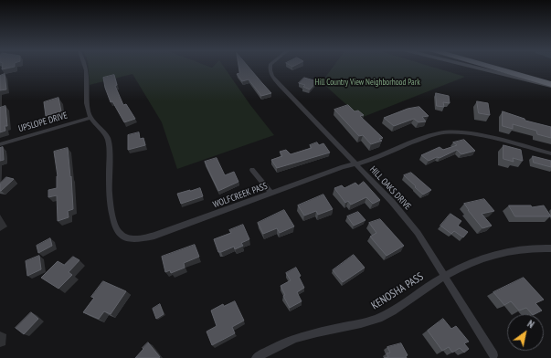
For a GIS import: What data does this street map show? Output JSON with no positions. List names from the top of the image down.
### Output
{
  "streets": {
    "street": [
      "UPSLOPE DRIVE",
      "HILL OAKS DRIVE",
      "WOLFCREEK PASS",
      "KENOSHA PASS"
    ]
  },
  "crossings": [
    ["UPSLOPE DRIVE", "WOLFCREEK PASS"],
    ["HILL OAKS DRIVE", "WOLFCREEK PASS"],
    ["HILL OAKS DRIVE", "KENOSHA PASS"]
  ],
  "parks": ["Hill Country View Neighborhood Park"],
  "north": "top right"
}
